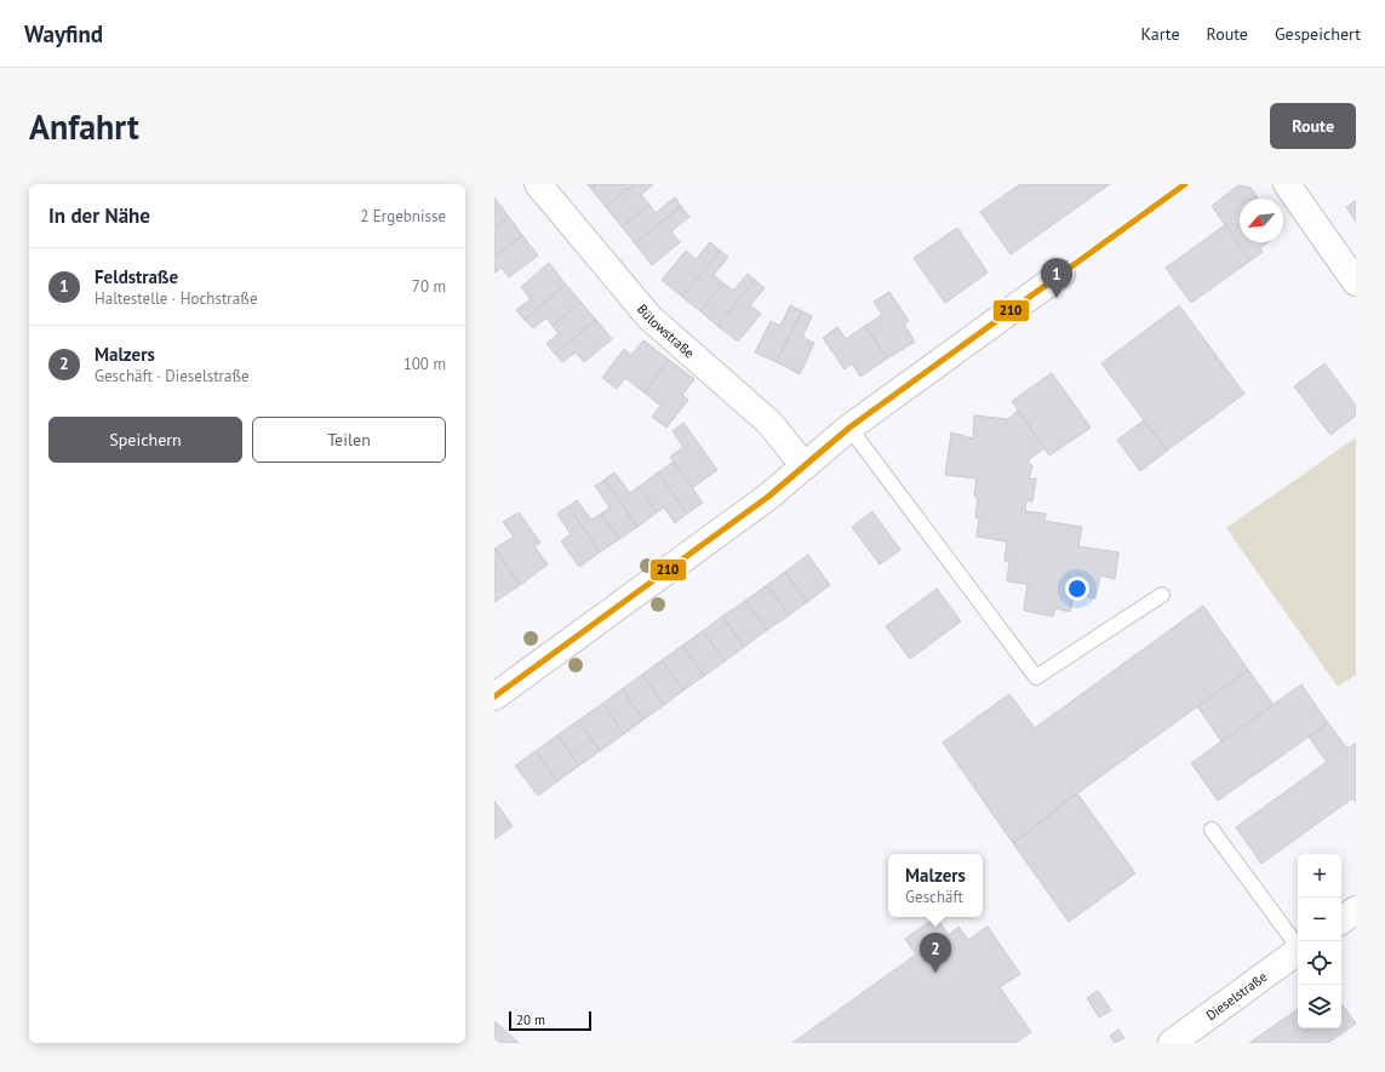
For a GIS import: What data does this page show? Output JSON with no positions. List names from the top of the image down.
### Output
{
  "streets": {
    "street": ["Bülowstraße", "Dieselstraße"]
  },
  "lines": ["transit line 210"],
  "scale_bar": "20 m",
  "north": "bottom left",
  "page": {
    "header": "Wayfind",
    "nav": ["Karte", "Route", "Gespeichert"],
    "buttons": [
      "Route",
      ["Speichern", "Teilen"]
    ],
    "title": "Anfahrt",
    "heading": ["In der Nähe", "2 Ergebnisse"],
    "list": [
      {
        "mark": "1",
        "name": "Feldstraße",
        "note": "Haltestelle · Hochstraße",
        "value": "70 m"
      },
      {
        "mark": "2",
        "name": "Malzers",
        "note": "Geschäft · Dieselstraße",
        "value": "100 m"
      }
    ],
    "pins": ["1", "2"],
    "map_buttons": ["+", "−"],
    "popup": ["Malzers", "Geschäft"],
    "scale": "20 m"
  }
}
